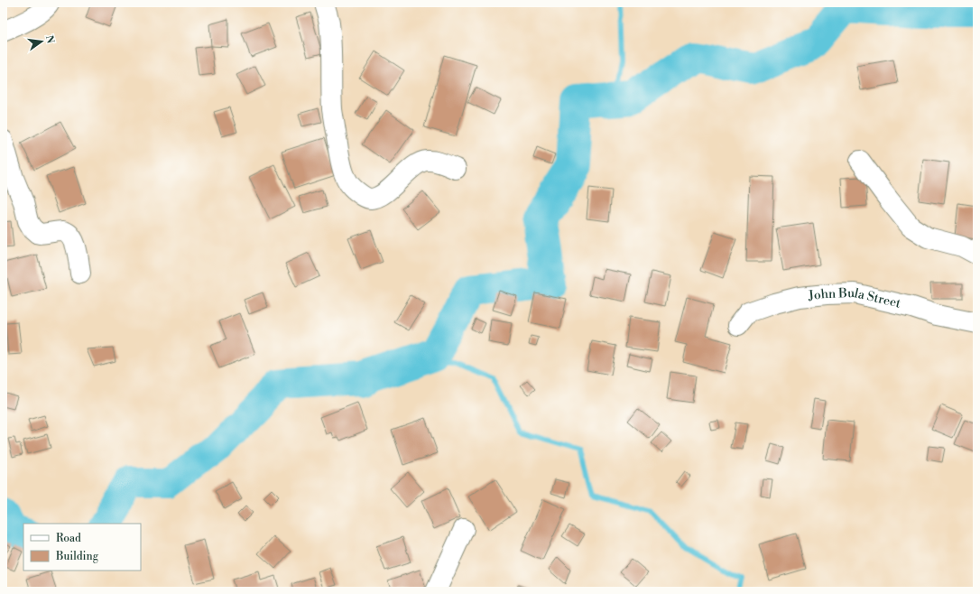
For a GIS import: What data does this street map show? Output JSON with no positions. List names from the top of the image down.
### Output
{
  "streets": {
    "street": ["John Bula Street"]
  },
  "legend": ["Road", "Building"],
  "north": "right"
}
